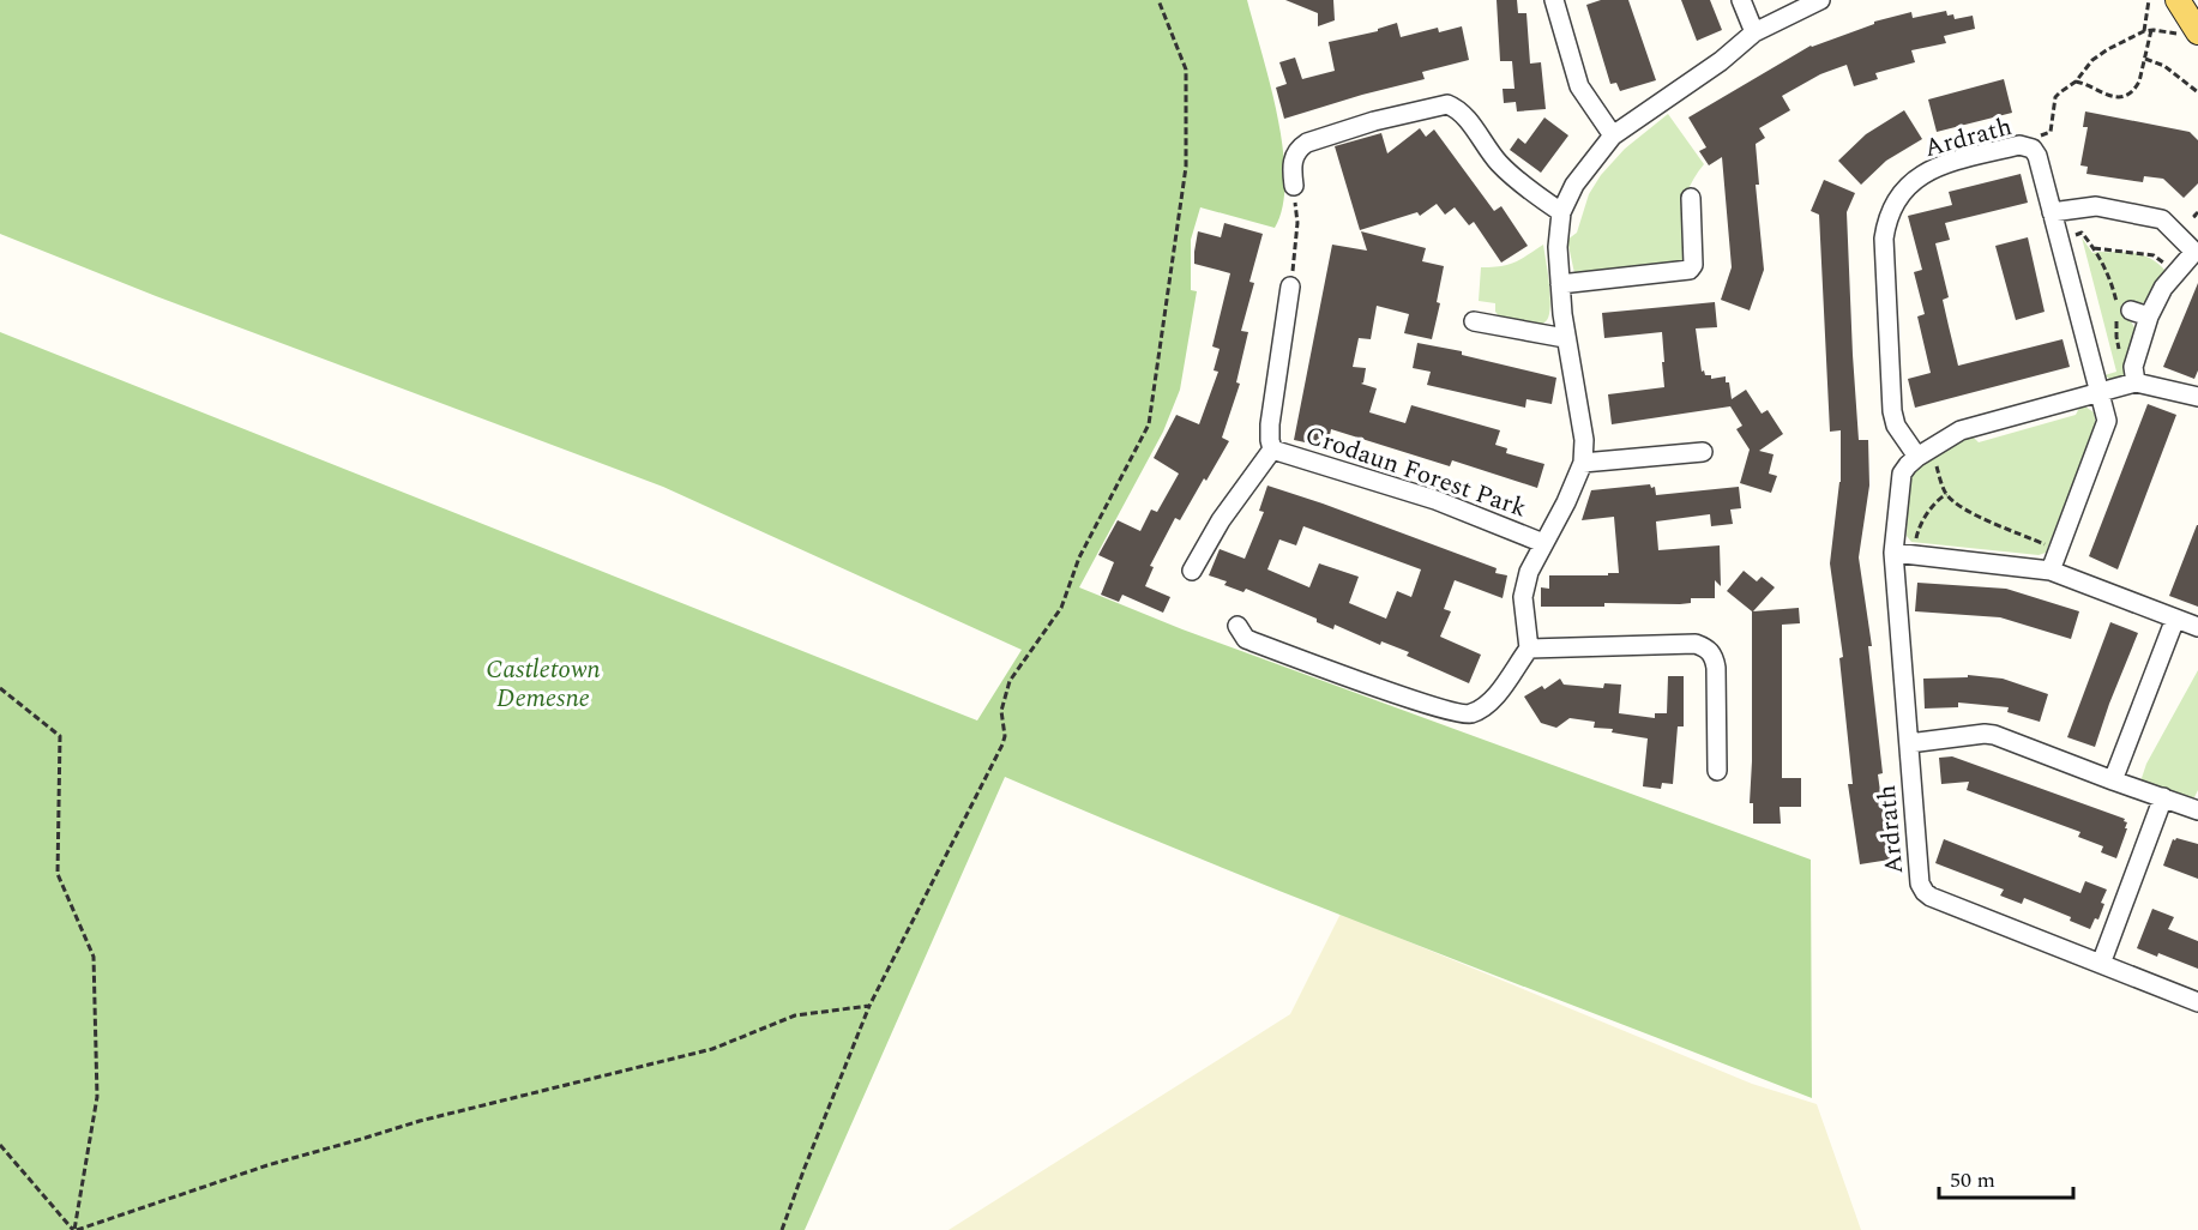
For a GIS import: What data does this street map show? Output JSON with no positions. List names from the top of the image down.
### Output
{
  "streets": {
    "street": ["Ardrath", "Crodaun Forest Park"]
  },
  "parks": ["Castletown Demesne"],
  "scale_bar": "50 m"
}
